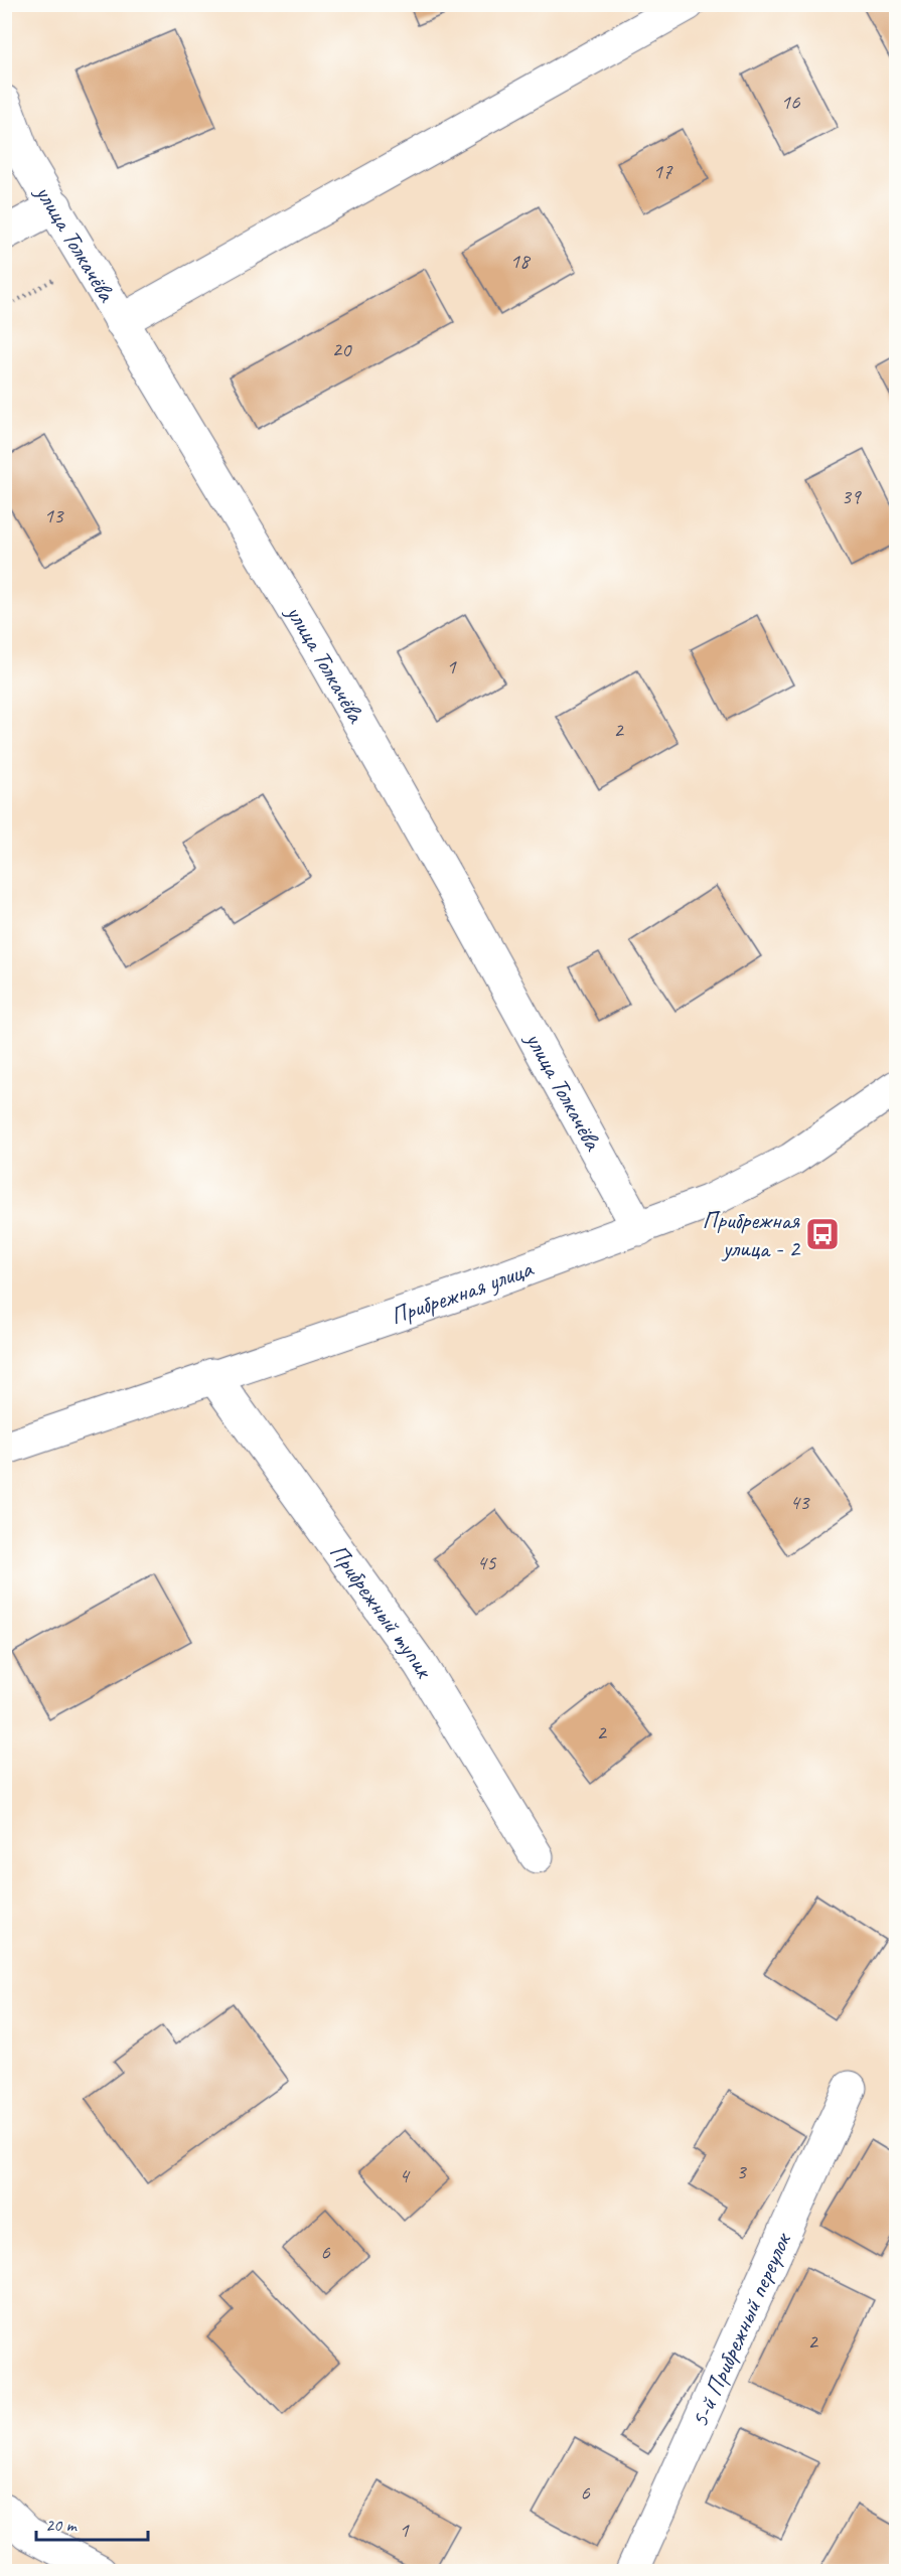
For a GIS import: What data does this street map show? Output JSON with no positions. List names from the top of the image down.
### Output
{
  "streets": {
    "street": [
      "улица Толкачёва",
      "Прибрежная улица",
      "Прибрежный тупик",
      "5-й Прибрежный переулок"
    ]
  },
  "crossings": [
    ["улица Толкачёва", "Прибрежная улица"],
    ["Прибрежная улица", "Прибрежный тупик"]
  ],
  "places": {
    "bus stop": ["Прибрежная улица - 2"]
  },
  "house_numbers": [
    "16",
    "17",
    "18",
    "20",
    "39",
    "13",
    "1",
    "2",
    "43",
    "45",
    "2",
    "3",
    "4",
    "6",
    "2",
    "6",
    "1"
  ],
  "scale_bar": "20 m"
}
